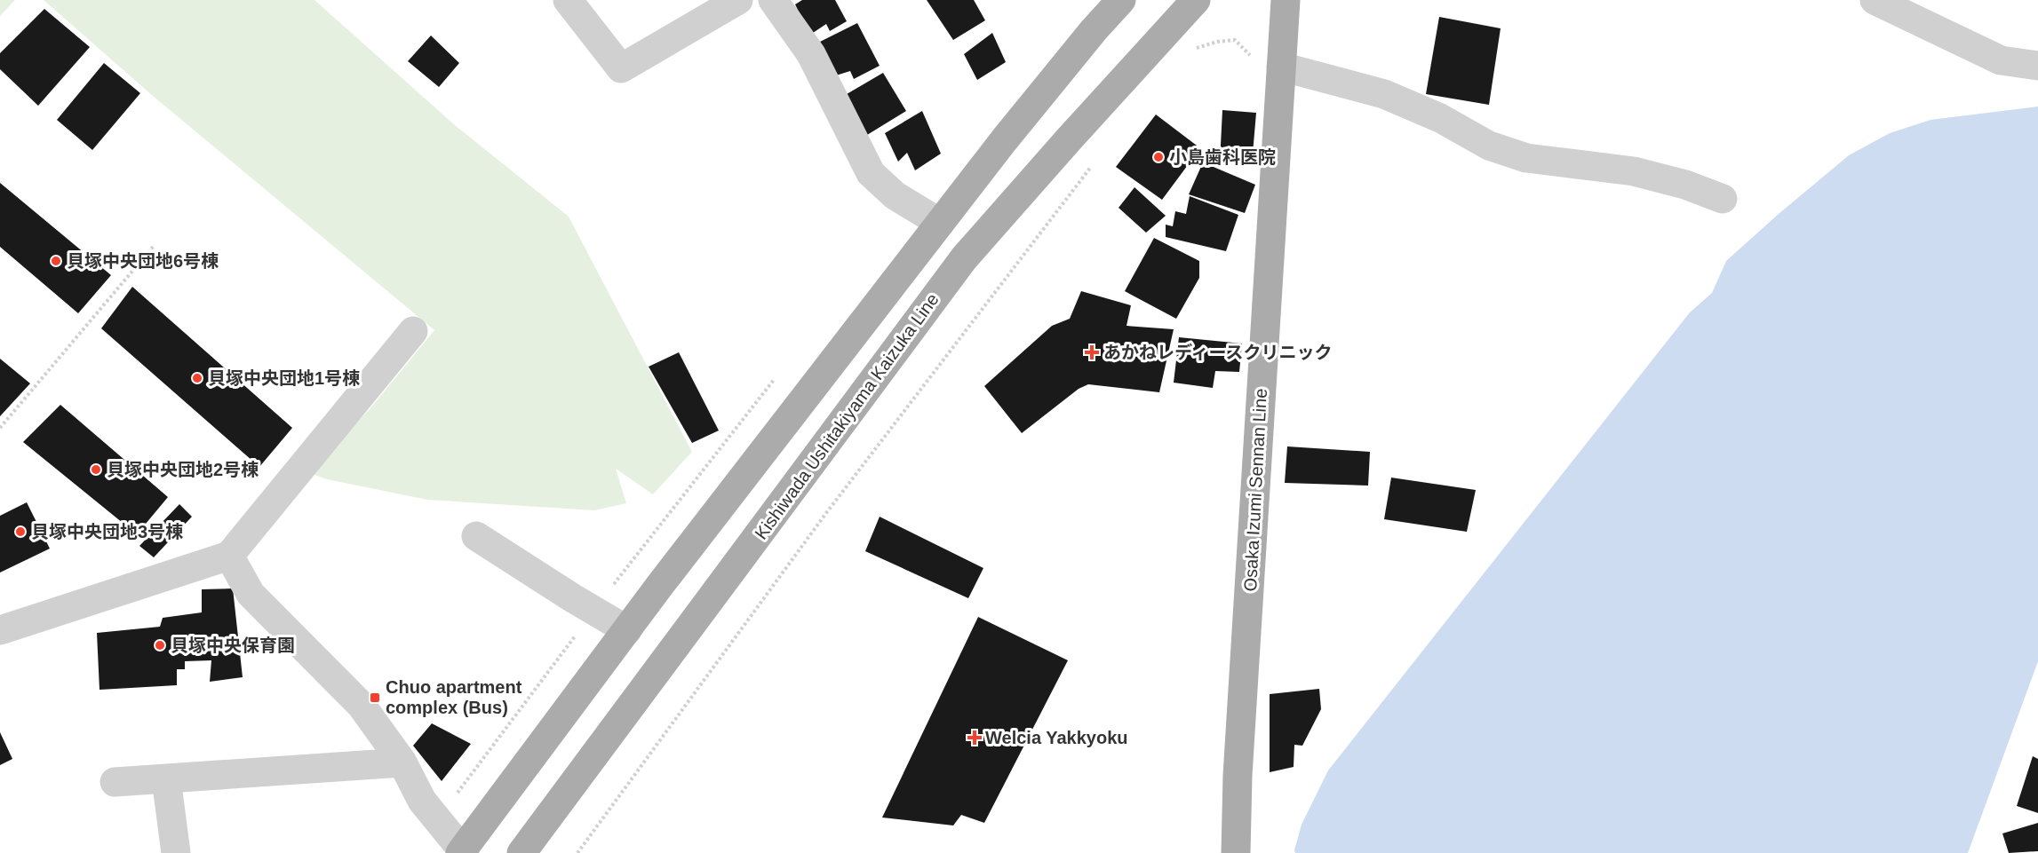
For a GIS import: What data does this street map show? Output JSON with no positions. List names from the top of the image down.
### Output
{
  "streets": {
    "main road": ["Kishiwada Ushitakiyama Kaizuka Line", "Osaka Izumi Sennan Line"]
  },
  "places": {
    "other": [
      "小島歯科医院",
      "貝塚中央団地6号棟",
      "貝塚中央団地1号棟",
      "貝塚中央団地2号棟",
      "貝塚中央団地3号棟",
      "貝塚中央保育園"
    ],
    "health": ["あかねレディースクリニック", "Welcia Yakkyoku"],
    "transit": ["Chuo apartment complex (Bus)"]
  }
}
